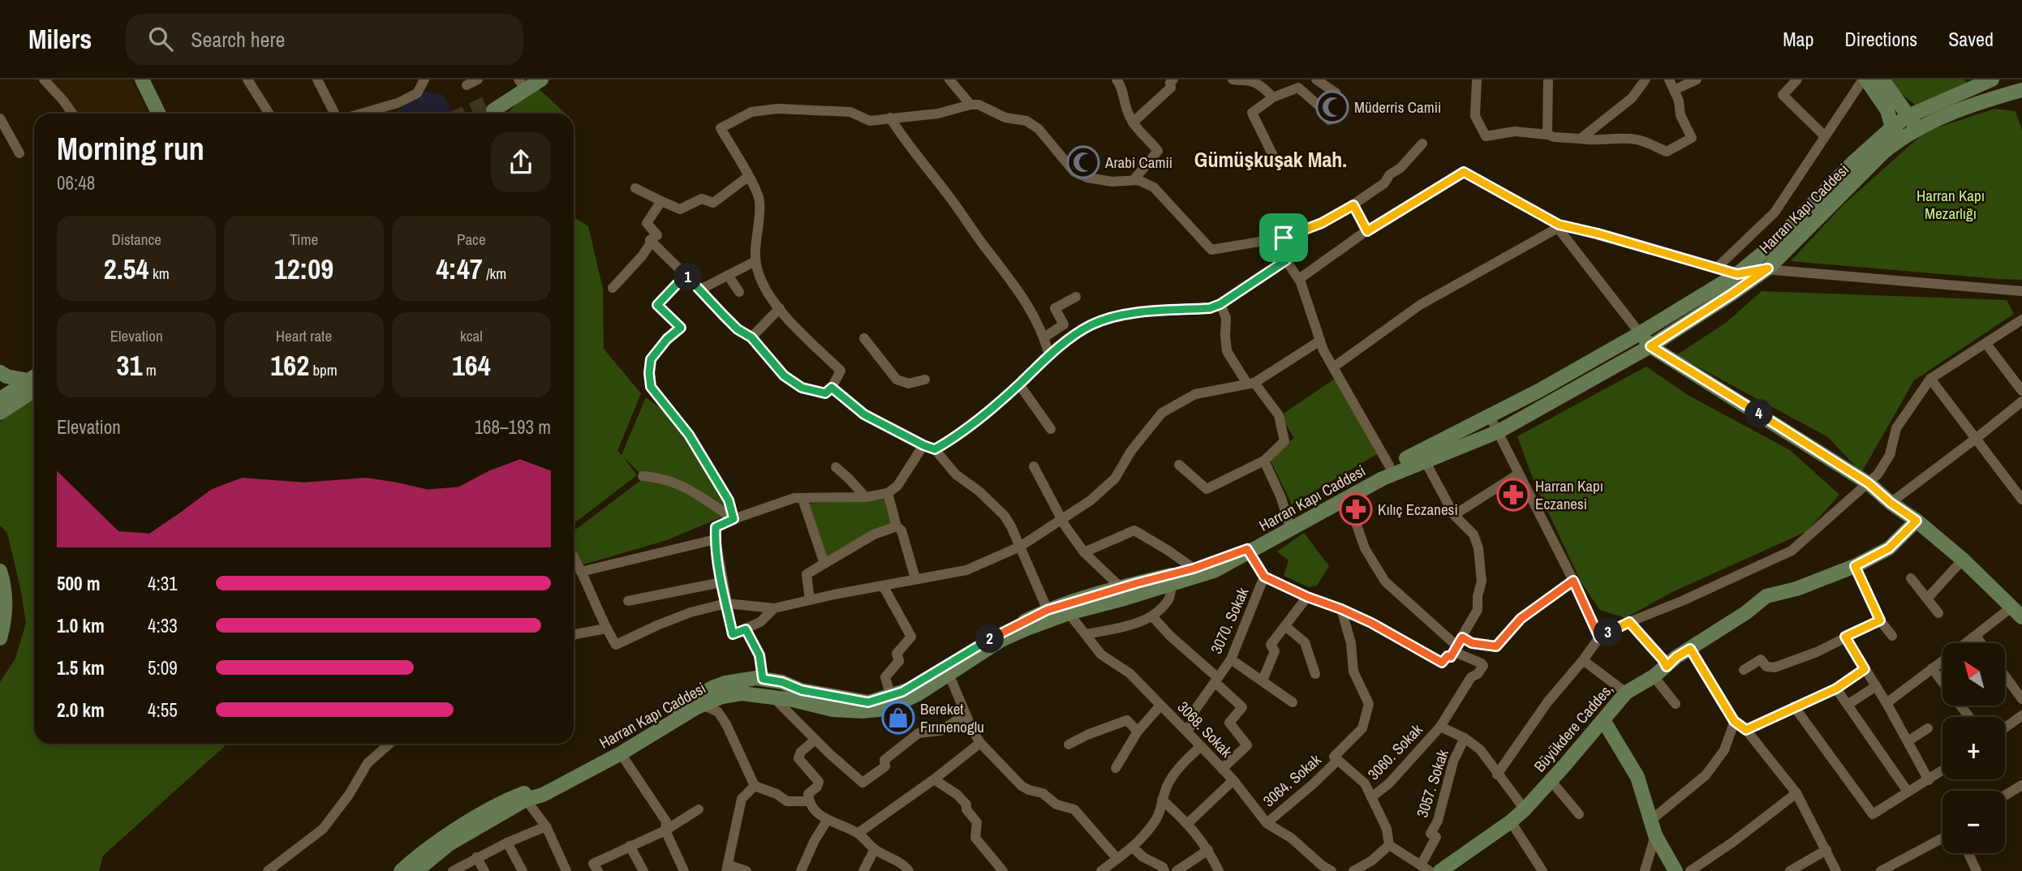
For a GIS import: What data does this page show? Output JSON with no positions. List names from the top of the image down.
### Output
{
  "streets": {
    "main road": ["Harran Kapı Caddesi", "Büyükdere Caddes,"],
    "street": [
      "3070. Sokak",
      "3068. Sokak",
      "3060. Sokak",
      "3064. Sokak",
      "3057. Sokak"
    ]
  },
  "crossings": [
    ["Harran Kapı Caddesi", "3070. Sokak"],
    ["Harran Kapı Caddesi", "3068. Sokak"],
    ["3070. Sokak", "3068. Sokak"],
    ["3068. Sokak", "3064. Sokak"]
  ],
  "districts": ["Gümüşkuşak Mah."],
  "parks": ["Harran Kapı Mezarlığı"],
  "places": {
    "mosque": ["Müderris Camii", "Arabi Camii"],
    "pharmacy": ["Harran Kapı Eczanesi", "Kılıç Eczanesi"],
    "shop": ["Bereket Fırınenoglu"]
  },
  "north": "top left",
  "page": {
    "header": "Milers",
    "search": "Search here",
    "nav": ["Map", "Directions", "Saved"],
    "heading": ["Morning run", "06:48"],
    "stats": [
      ["Distance", "2.54 km"],
      ["Time", "12:09"],
      ["Pace", "4:47 /km"],
      ["Elevation", "31 m"],
      ["Heart rate", "162 bpm"],
      ["kcal", "164"]
    ],
    "pins": [
      "1",
      "4",
      "3",
      "2"
    ],
    "chart": ["Elevation", "168–193 m"],
    "list": [
      {
        "name": "500 m",
        "note": "4:31"
      },
      {
        "name": "1.0 km",
        "note": "4:33"
      },
      {
        "name": "1.5 km",
        "note": "5:09"
      },
      {
        "name": "2.0 km",
        "note": "4:55"
      }
    ],
    "map_buttons": ["+", "−"]
  }
}
